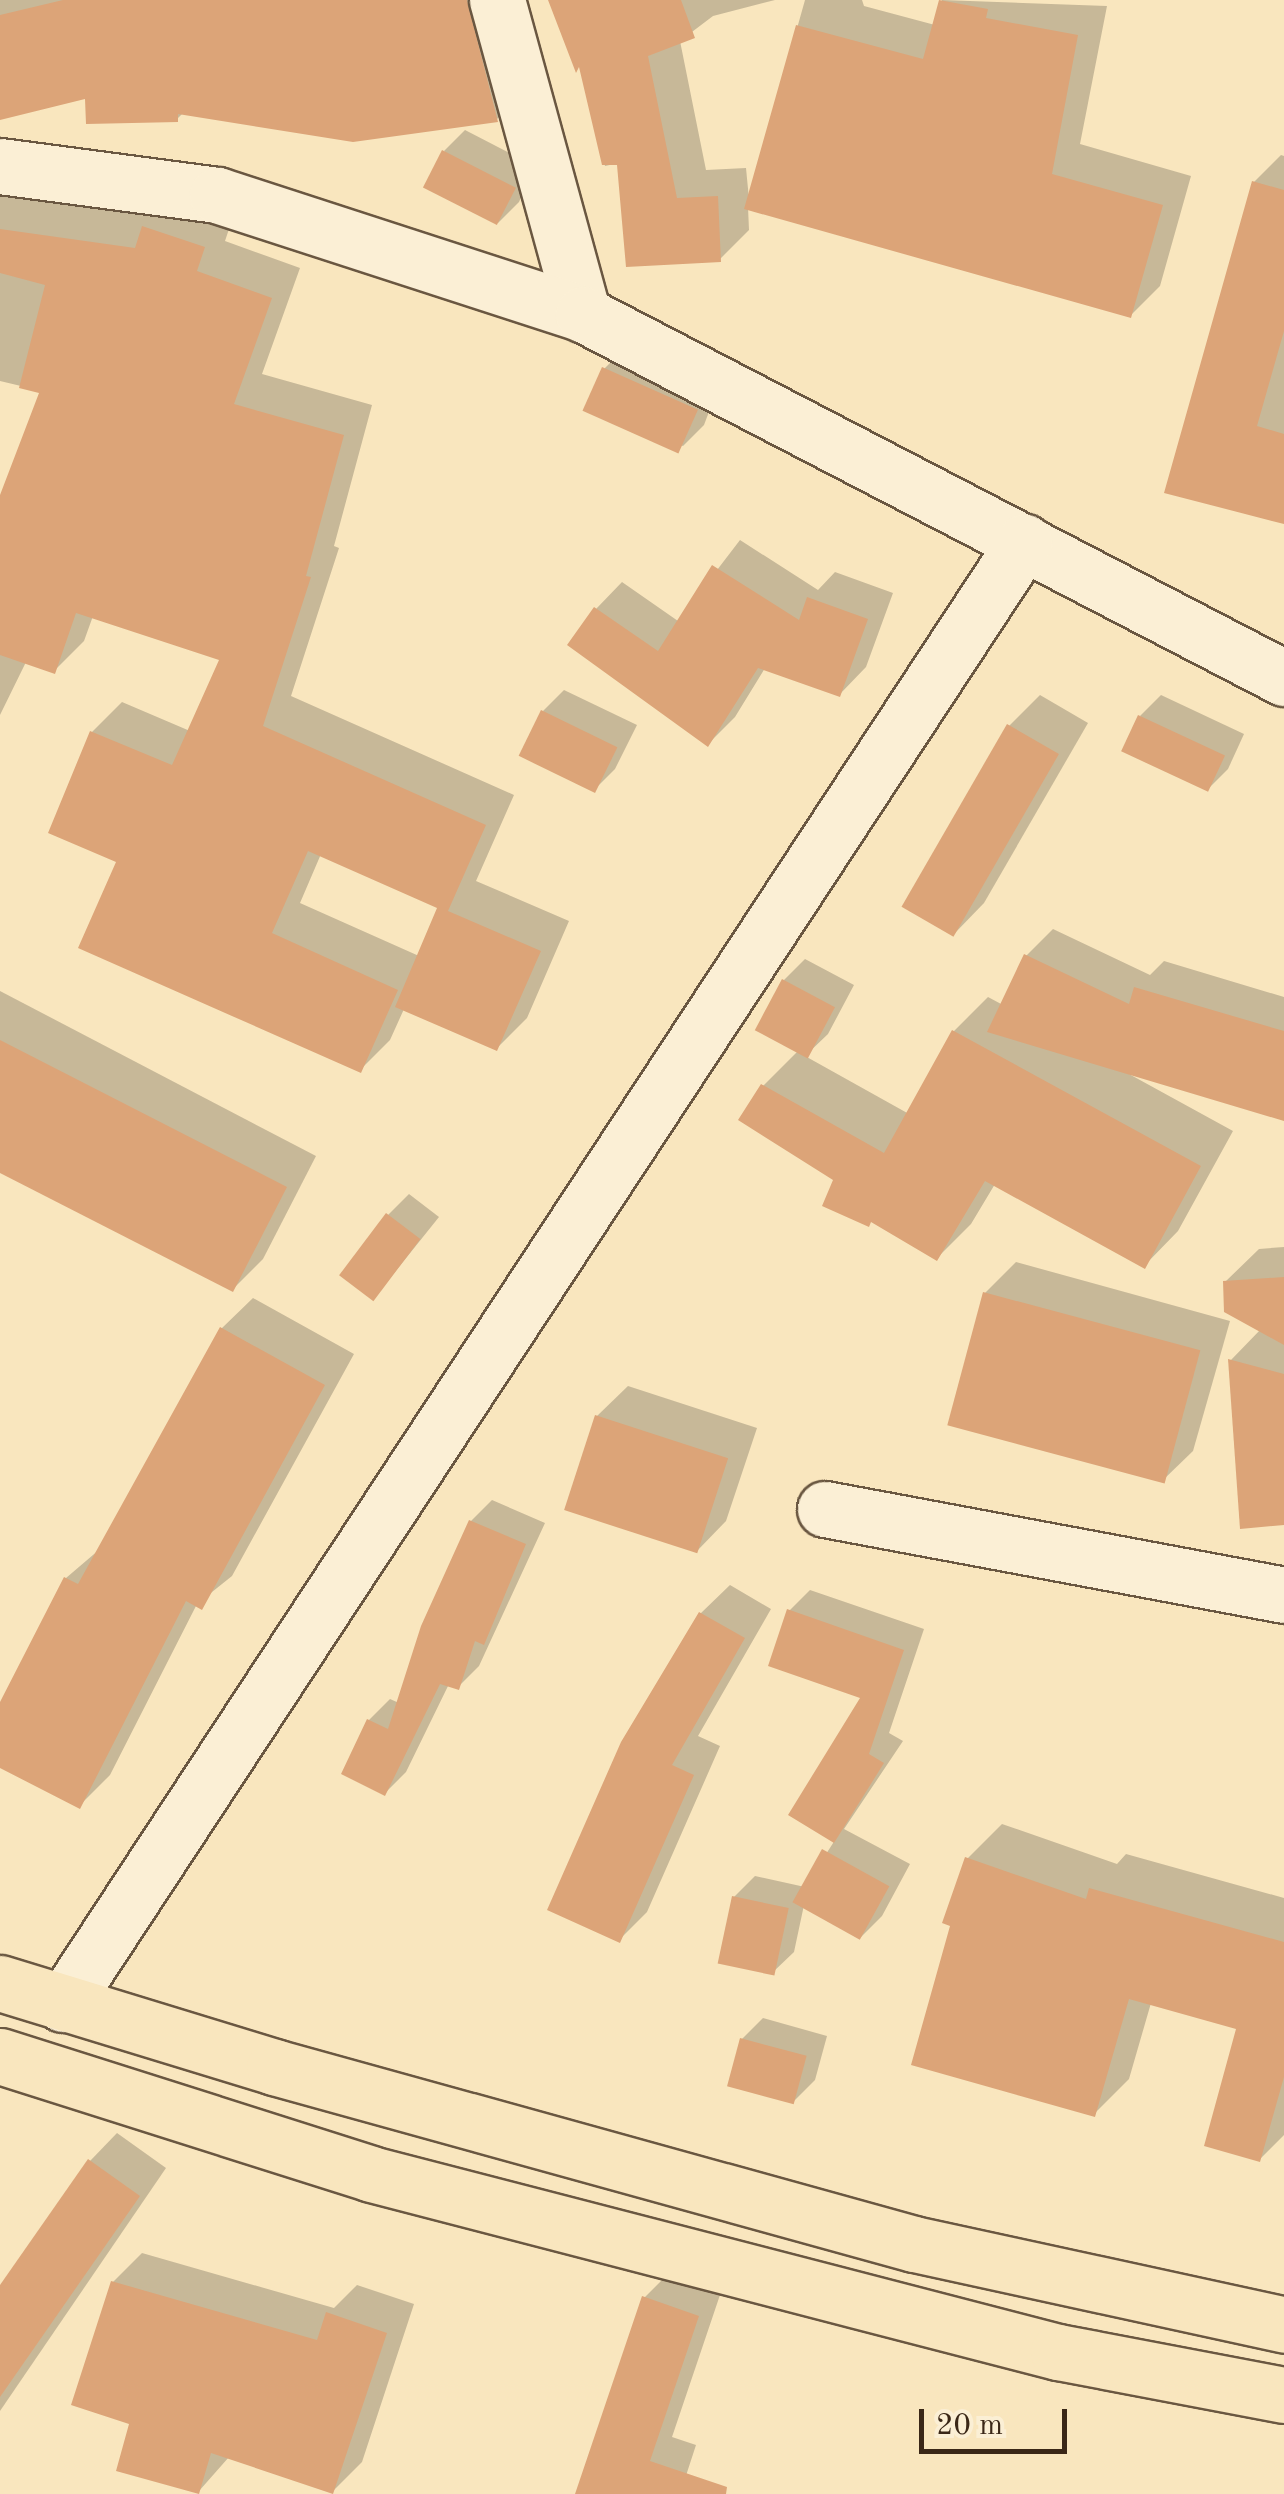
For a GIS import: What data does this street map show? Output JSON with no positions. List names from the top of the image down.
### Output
{
  "scale_bar": "20 m"
}
